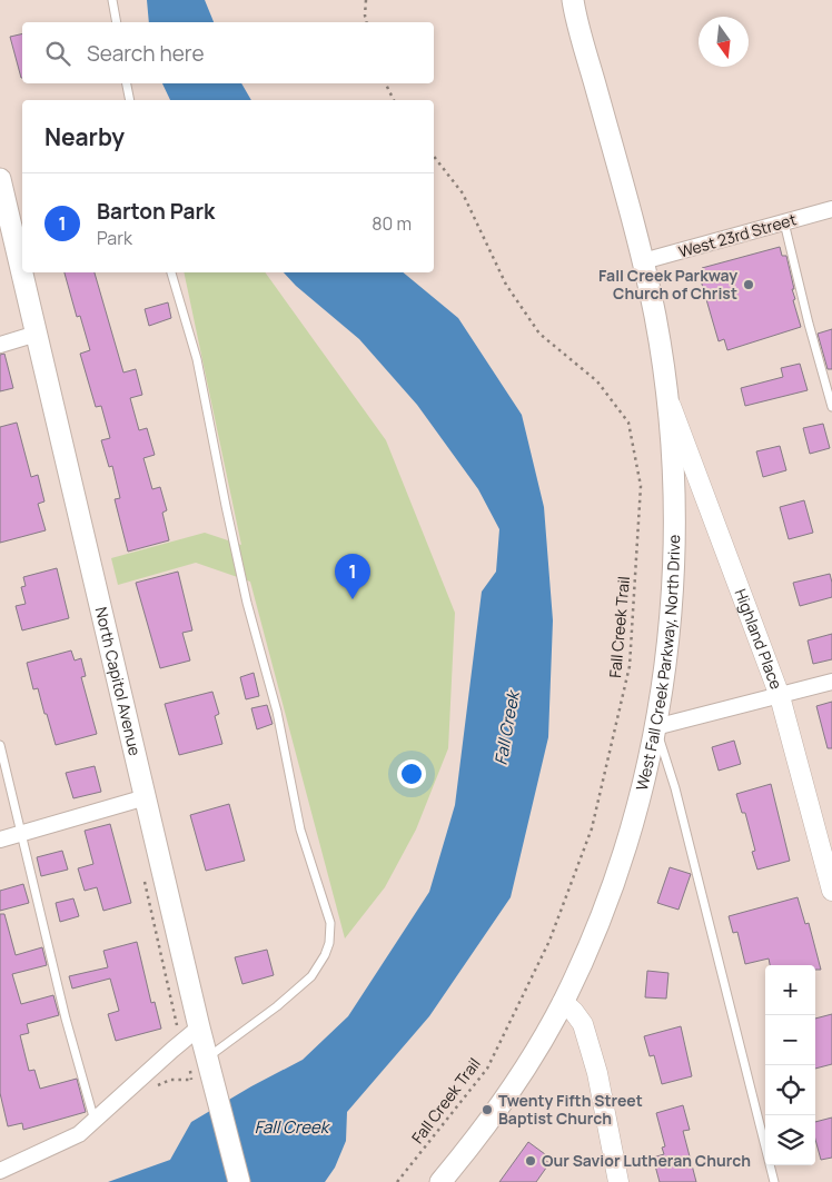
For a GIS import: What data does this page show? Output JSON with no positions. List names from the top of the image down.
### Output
{
  "streets": {
    "main road": ["West Fall Creek Parkway, North Drive", "North Capitol Avenue"],
    "street": ["West 23rd Street", "Highland Place"],
    "path": ["Fall Creek Trail"]
  },
  "crossings": [
    ["West 23rd Street", "West Fall Creek Parkway, North Drive"],
    ["Highland Place", "West Fall Creek Parkway, North Drive"]
  ],
  "water": ["Fall Creek"],
  "places": ["Fall Creek Parkway Church of Christ", "Twenty Fifth Street Baptist Church", "Our Savior Lutheran Church"],
  "north": "bottom",
  "page": {
    "search": "Search here",
    "heading": "Nearby",
    "list": [
      {
        "mark": "1",
        "name": "Barton Park",
        "note": "Park",
        "value": "80 m"
      }
    ],
    "pins": "1",
    "map_buttons": ["+", "−"]
  }
}
